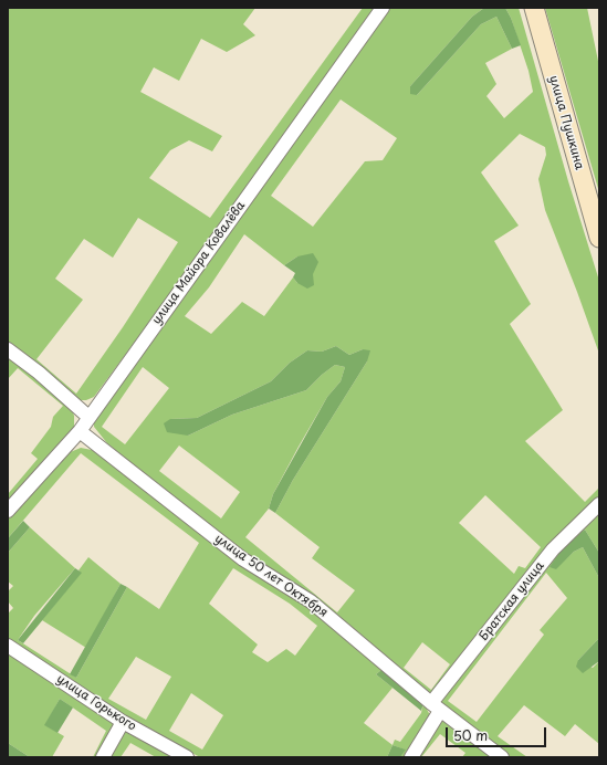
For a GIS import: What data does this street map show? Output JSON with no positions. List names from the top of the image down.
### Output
{
  "streets": {
    "main road": ["улица Пушкина"],
    "street": [
      "улица Майора Ковалёва",
      "улица 50 лет Октября",
      "Братская улица",
      "улица Горького"
    ]
  },
  "crossings": [
    ["улица Майора Ковалёва", "улица 50 лет Октября"],
    ["улица 50 лет Октября", "Братская улица"]
  ],
  "scale_bar": "50 m"
}
